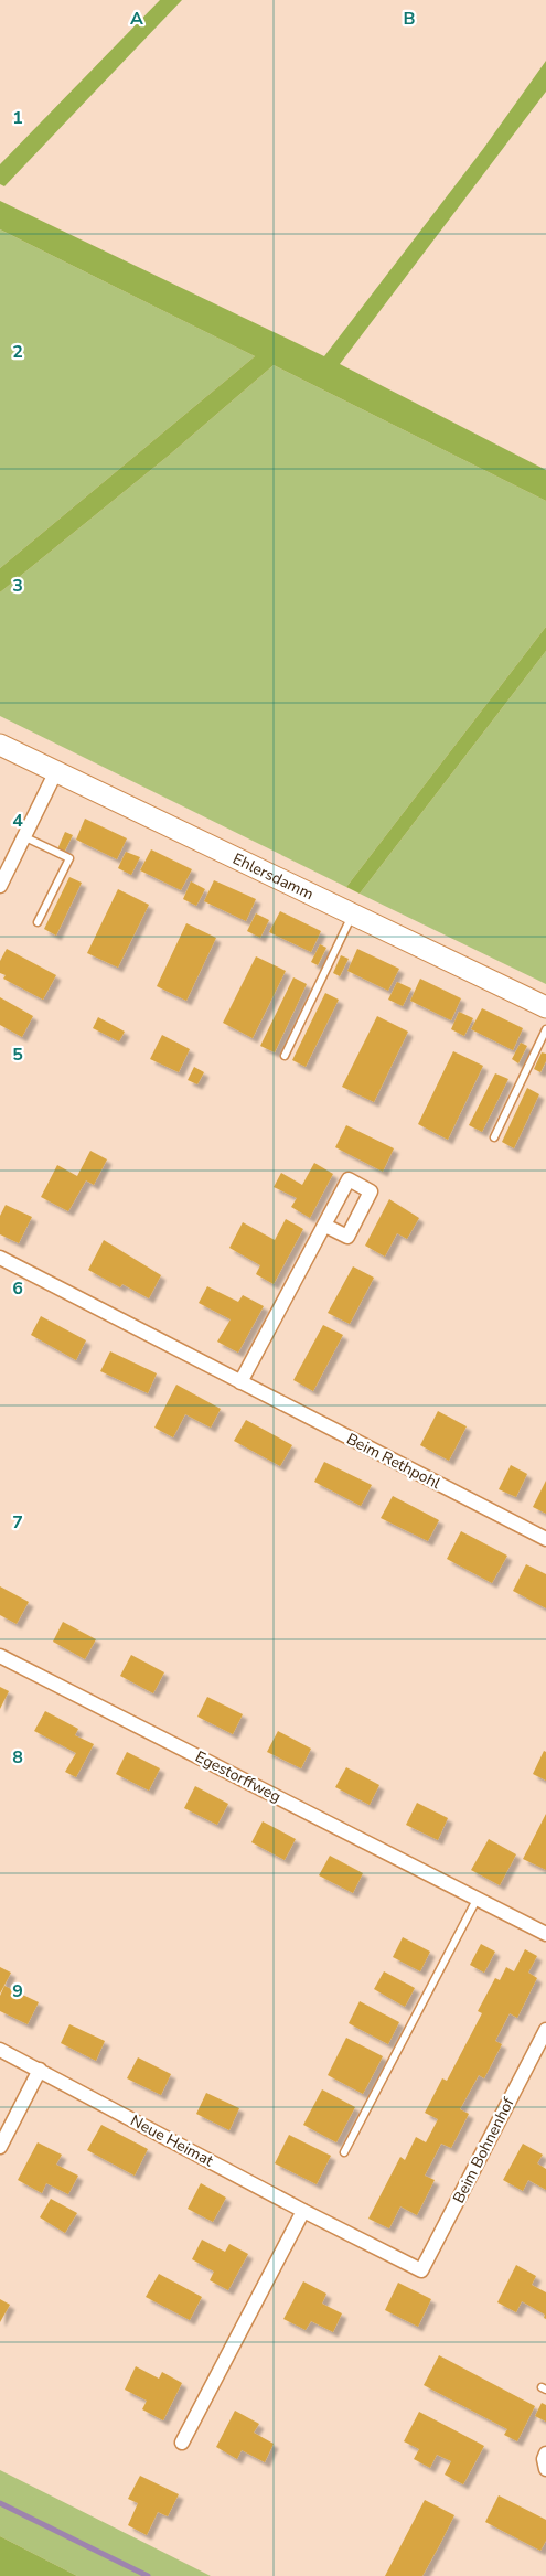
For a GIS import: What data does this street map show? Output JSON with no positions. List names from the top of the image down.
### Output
{
  "streets": {
    "street": [
      "Ehlersdamm",
      "Beim Rethpohl",
      "Egestorffweg",
      "Neue Heimat",
      "Beim Bohnenhof"
    ]
  },
  "crossings": [
    ["Neue Heimat", "Beim Bohnenhof"]
  ],
  "grid": {
    "columns": ["A", "B"],
    "rows": [
      "1",
      "2",
      "3",
      "4",
      "5",
      "6",
      "7",
      "8",
      "9"
    ]
  }
}
